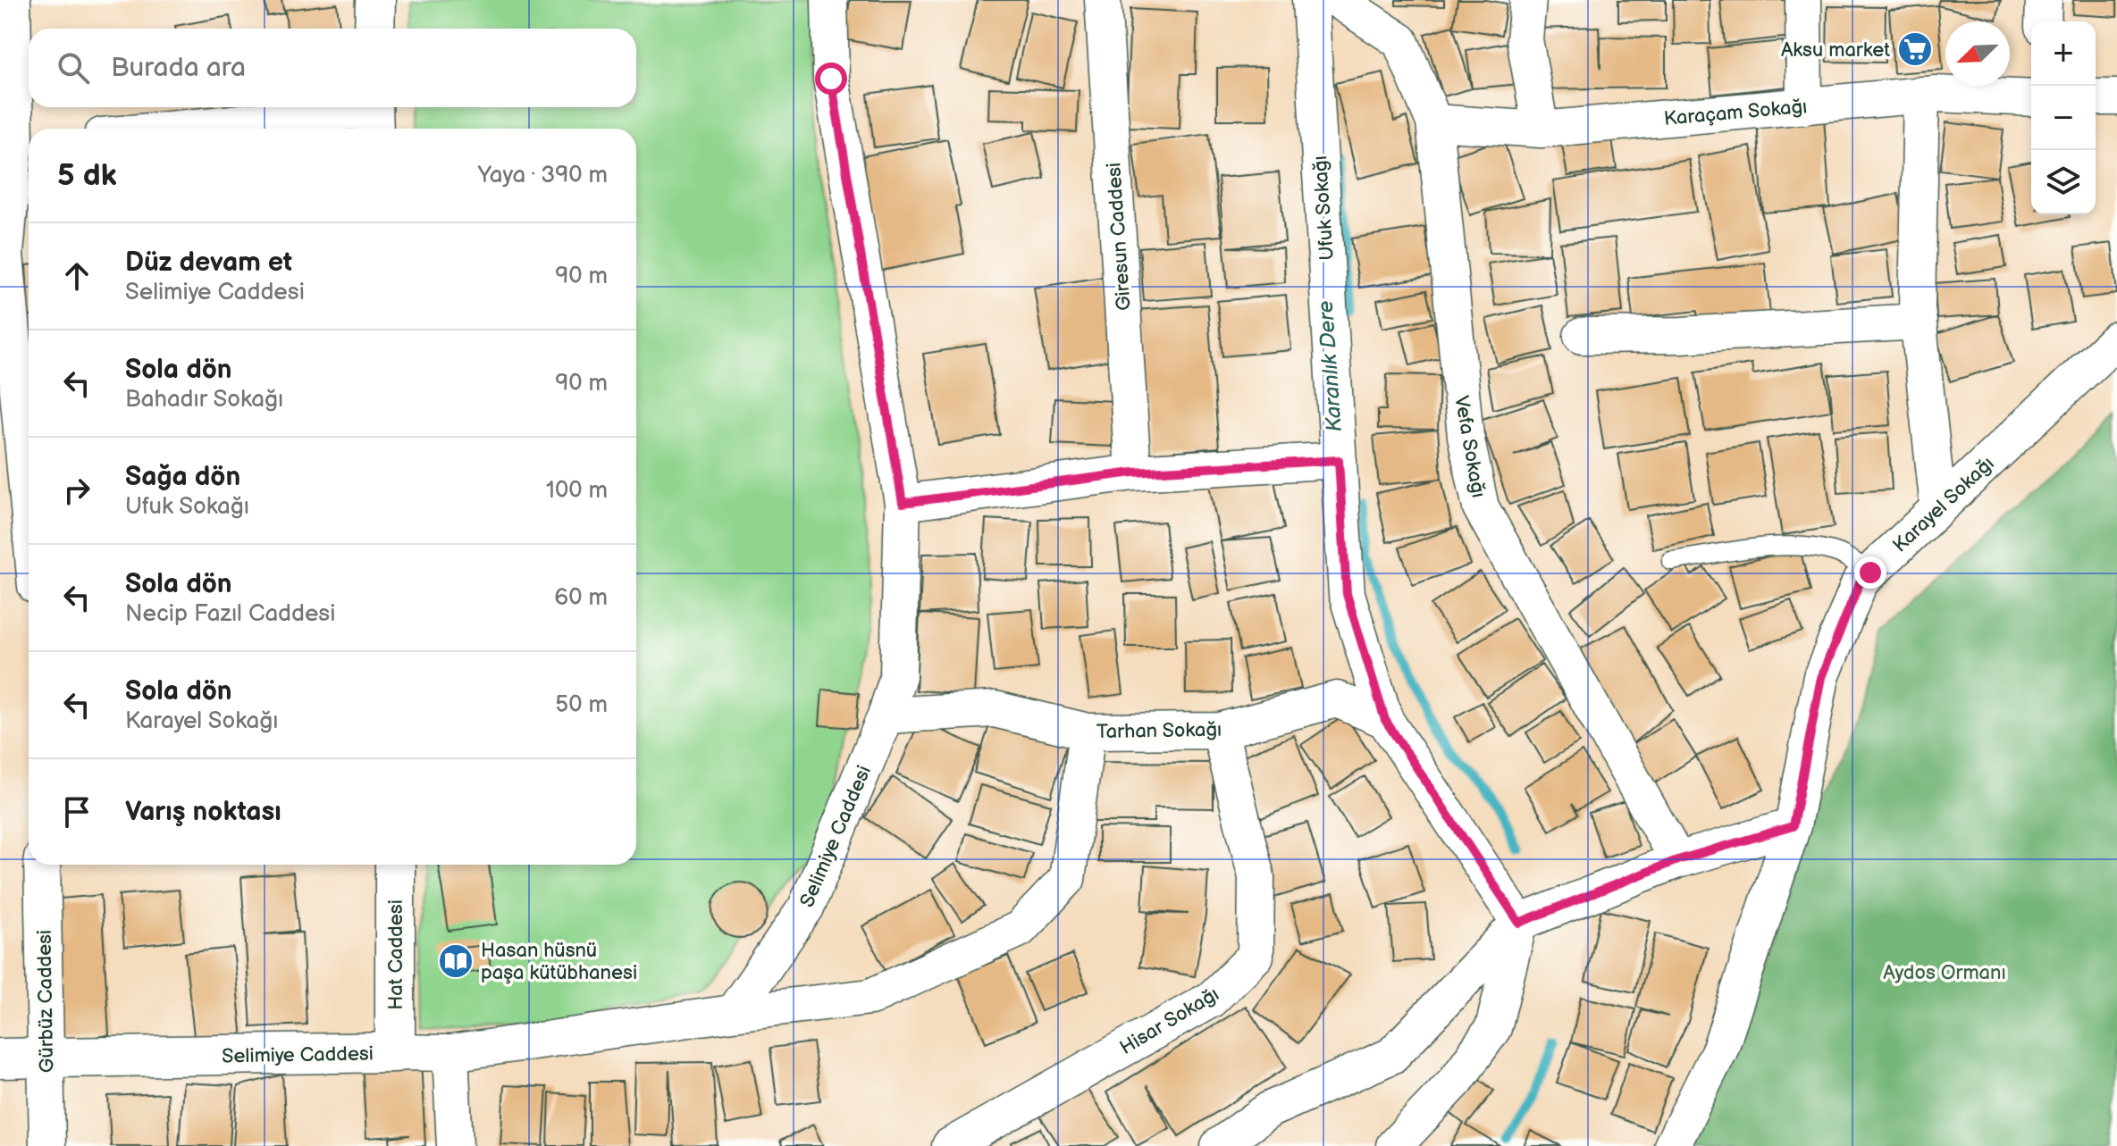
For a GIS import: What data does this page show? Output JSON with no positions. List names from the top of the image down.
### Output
{
  "streets": {
    "street": [
      "Karaçam Sokağı",
      "Ufuk Sokağı",
      "Giresun Caddesi",
      "Vefa Sokağı",
      "Karayel Sokağı",
      "Tarhan Sokağı",
      "Selimiye Caddesi",
      "Hat Caddesi",
      "Gürbüz Caddesi",
      "Hisar Sokağı"
    ]
  },
  "crossings": [
    ["Karaçam Sokağı", "Vefa Sokağı"],
    ["Ufuk Sokağı", "Tarhan Sokağı"],
    ["Tarhan Sokağı", "Selimiye Caddesi"],
    ["Tarhan Sokağı", "Hisar Sokağı"],
    ["Selimiye Caddesi", "Hat Caddesi"],
    ["Selimiye Caddesi", "Gürbüz Caddesi"]
  ],
  "water": ["Karanlık Dere"],
  "parks": ["Aydos Ormanı"],
  "places": {
    "supermarket": ["Aksu market"],
    "library": ["Hasan hüsnü paşa kütübhanesi"]
  },
  "north": "bottom left",
  "page": {
    "map_buttons": ["+", "−"],
    "search": "Burada ara",
    "heading": ["5 dk", "Yaya · 390 m"],
    "list": [
      ["Düz devam et", "Selimiye Caddesi", "90 m"],
      ["Sola dön", "Bahadır Sokağı", "90 m"],
      ["Sağa dön", "Ufuk Sokağı", "100 m"],
      ["Sola dön", "Necip Fazıl Caddesi", "60 m"],
      ["Sola dön", "Karayel Sokağı", "50 m"],
      "Varış noktası"
    ]
  }
}
